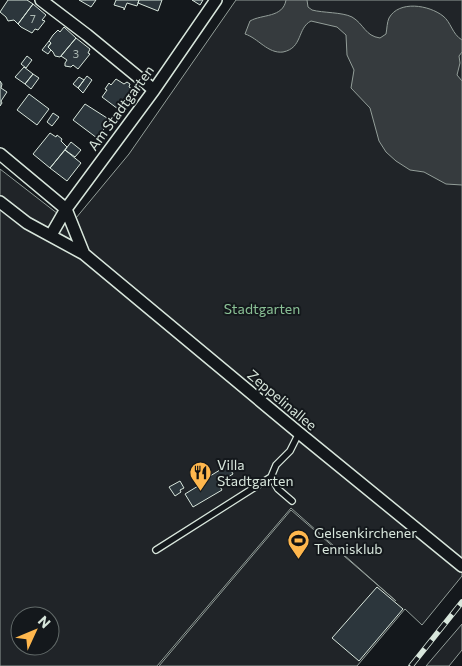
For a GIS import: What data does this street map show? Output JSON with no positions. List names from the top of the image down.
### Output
{
  "streets": {
    "street": ["Am Stadtgarten", "Zeppelinallee"]
  },
  "crossings": [
    ["Am Stadtgarten", "Zeppelinallee"]
  ],
  "parks": ["Stadtgarten"],
  "places": {
    "restaurant": ["Villa Stadtgarten"],
    "sports": ["Gelsenkirchener Tennisklub"]
  },
  "house_numbers": ["7", "3"],
  "north": "top right"
}
